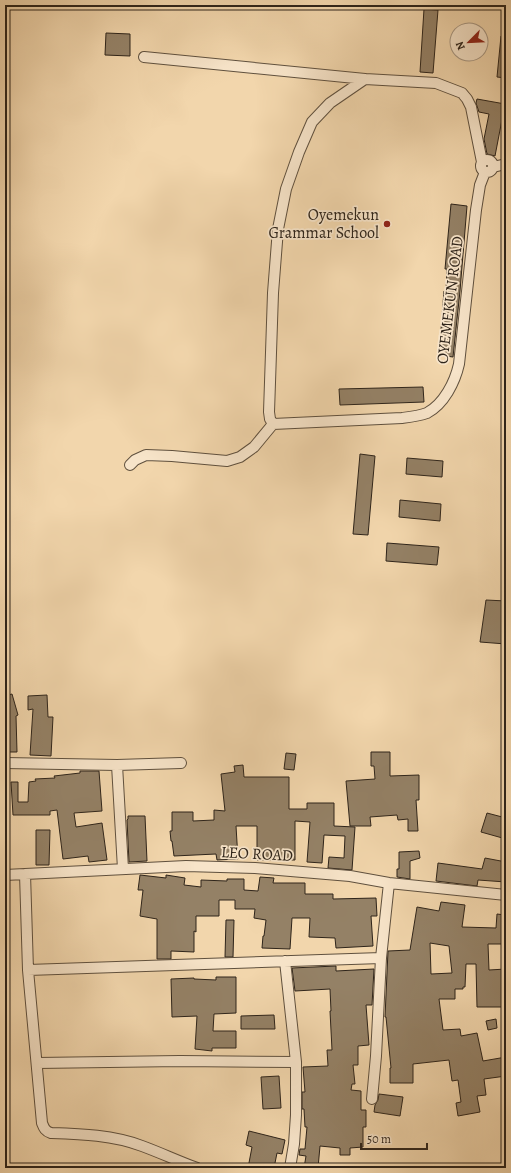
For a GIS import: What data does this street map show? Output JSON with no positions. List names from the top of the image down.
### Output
{
  "streets": {
    "street": ["OYEMEKUN ROAD", "LEO ROAD"]
  },
  "places": ["Oyemekun Grammar School"],
  "scale_bar": "50 m",
  "north": "bottom left"
}
